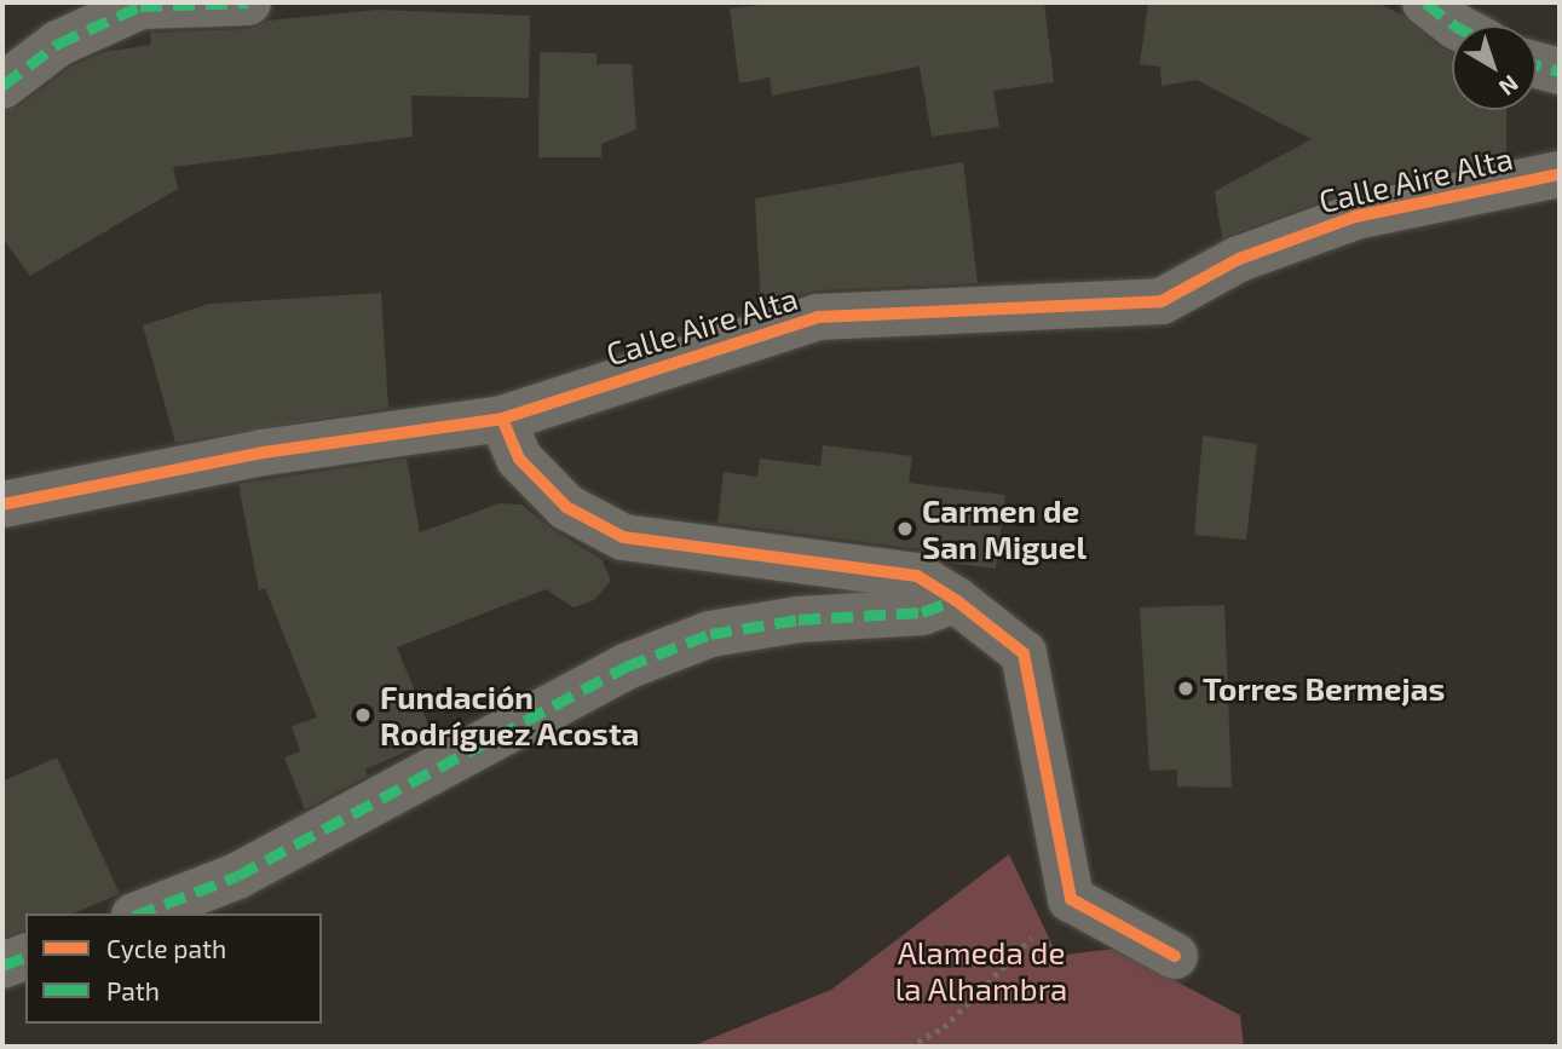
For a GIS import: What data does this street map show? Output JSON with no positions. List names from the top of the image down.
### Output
{
  "streets": {
    "street": ["Calle Aire Alta"]
  },
  "parks": ["Alameda de la Alhambra"],
  "places": ["Carmen de San Miguel", "Torres Bermejas", "Fundación Rodríguez Acosta"],
  "legend": ["Cycle path", "Path"],
  "north": "bottom right"
}
